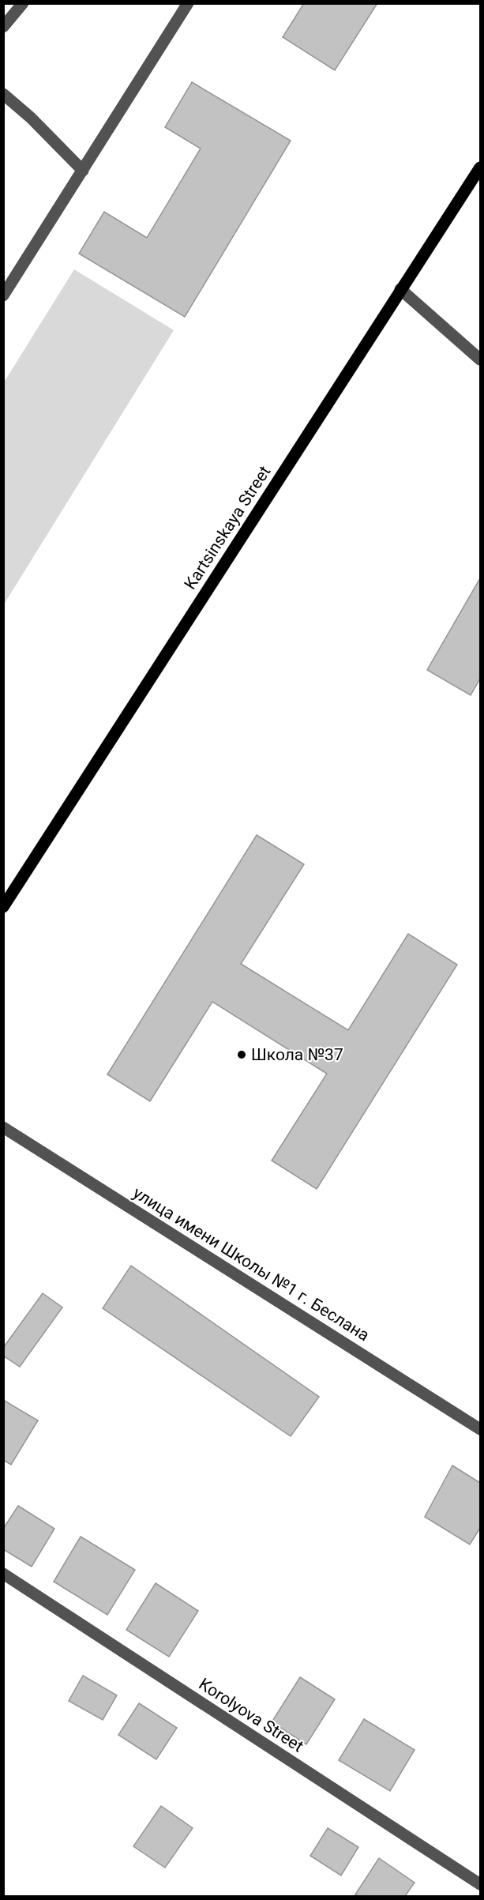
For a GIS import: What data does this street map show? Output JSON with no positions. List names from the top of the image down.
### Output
{
  "streets": {
    "main road": ["Kartsinskaya Street"],
    "street": ["улица имени Школы №1 г. Беслана", "Korolyova Street"]
  },
  "places": ["Школа №37"]
}
